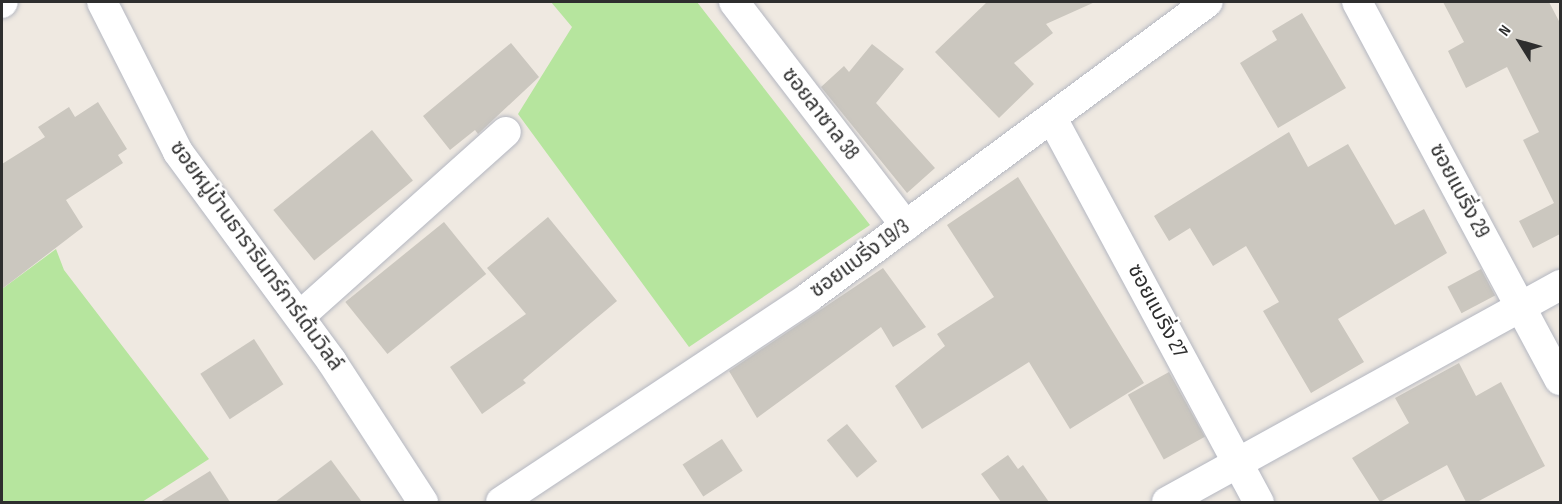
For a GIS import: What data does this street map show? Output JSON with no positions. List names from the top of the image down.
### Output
{
  "streets": {
    "street": [
      "ซอยลาซาล 38",
      "ซอยแบริ่ง 29",
      "ซอยหมู่บ้านธารารินทร์การ์เด้นวิลล์",
      "ซอยแบริ่ง 19/3",
      "ซอยแบริ่ง 27"
    ]
  },
  "crossings": [
    ["ซอยลาซาล 38", "ซอยแบริ่ง 19/3"],
    ["ซอยแบริ่ง 19/3", "ซอยแบริ่ง 27"]
  ],
  "north": "top left"
}
